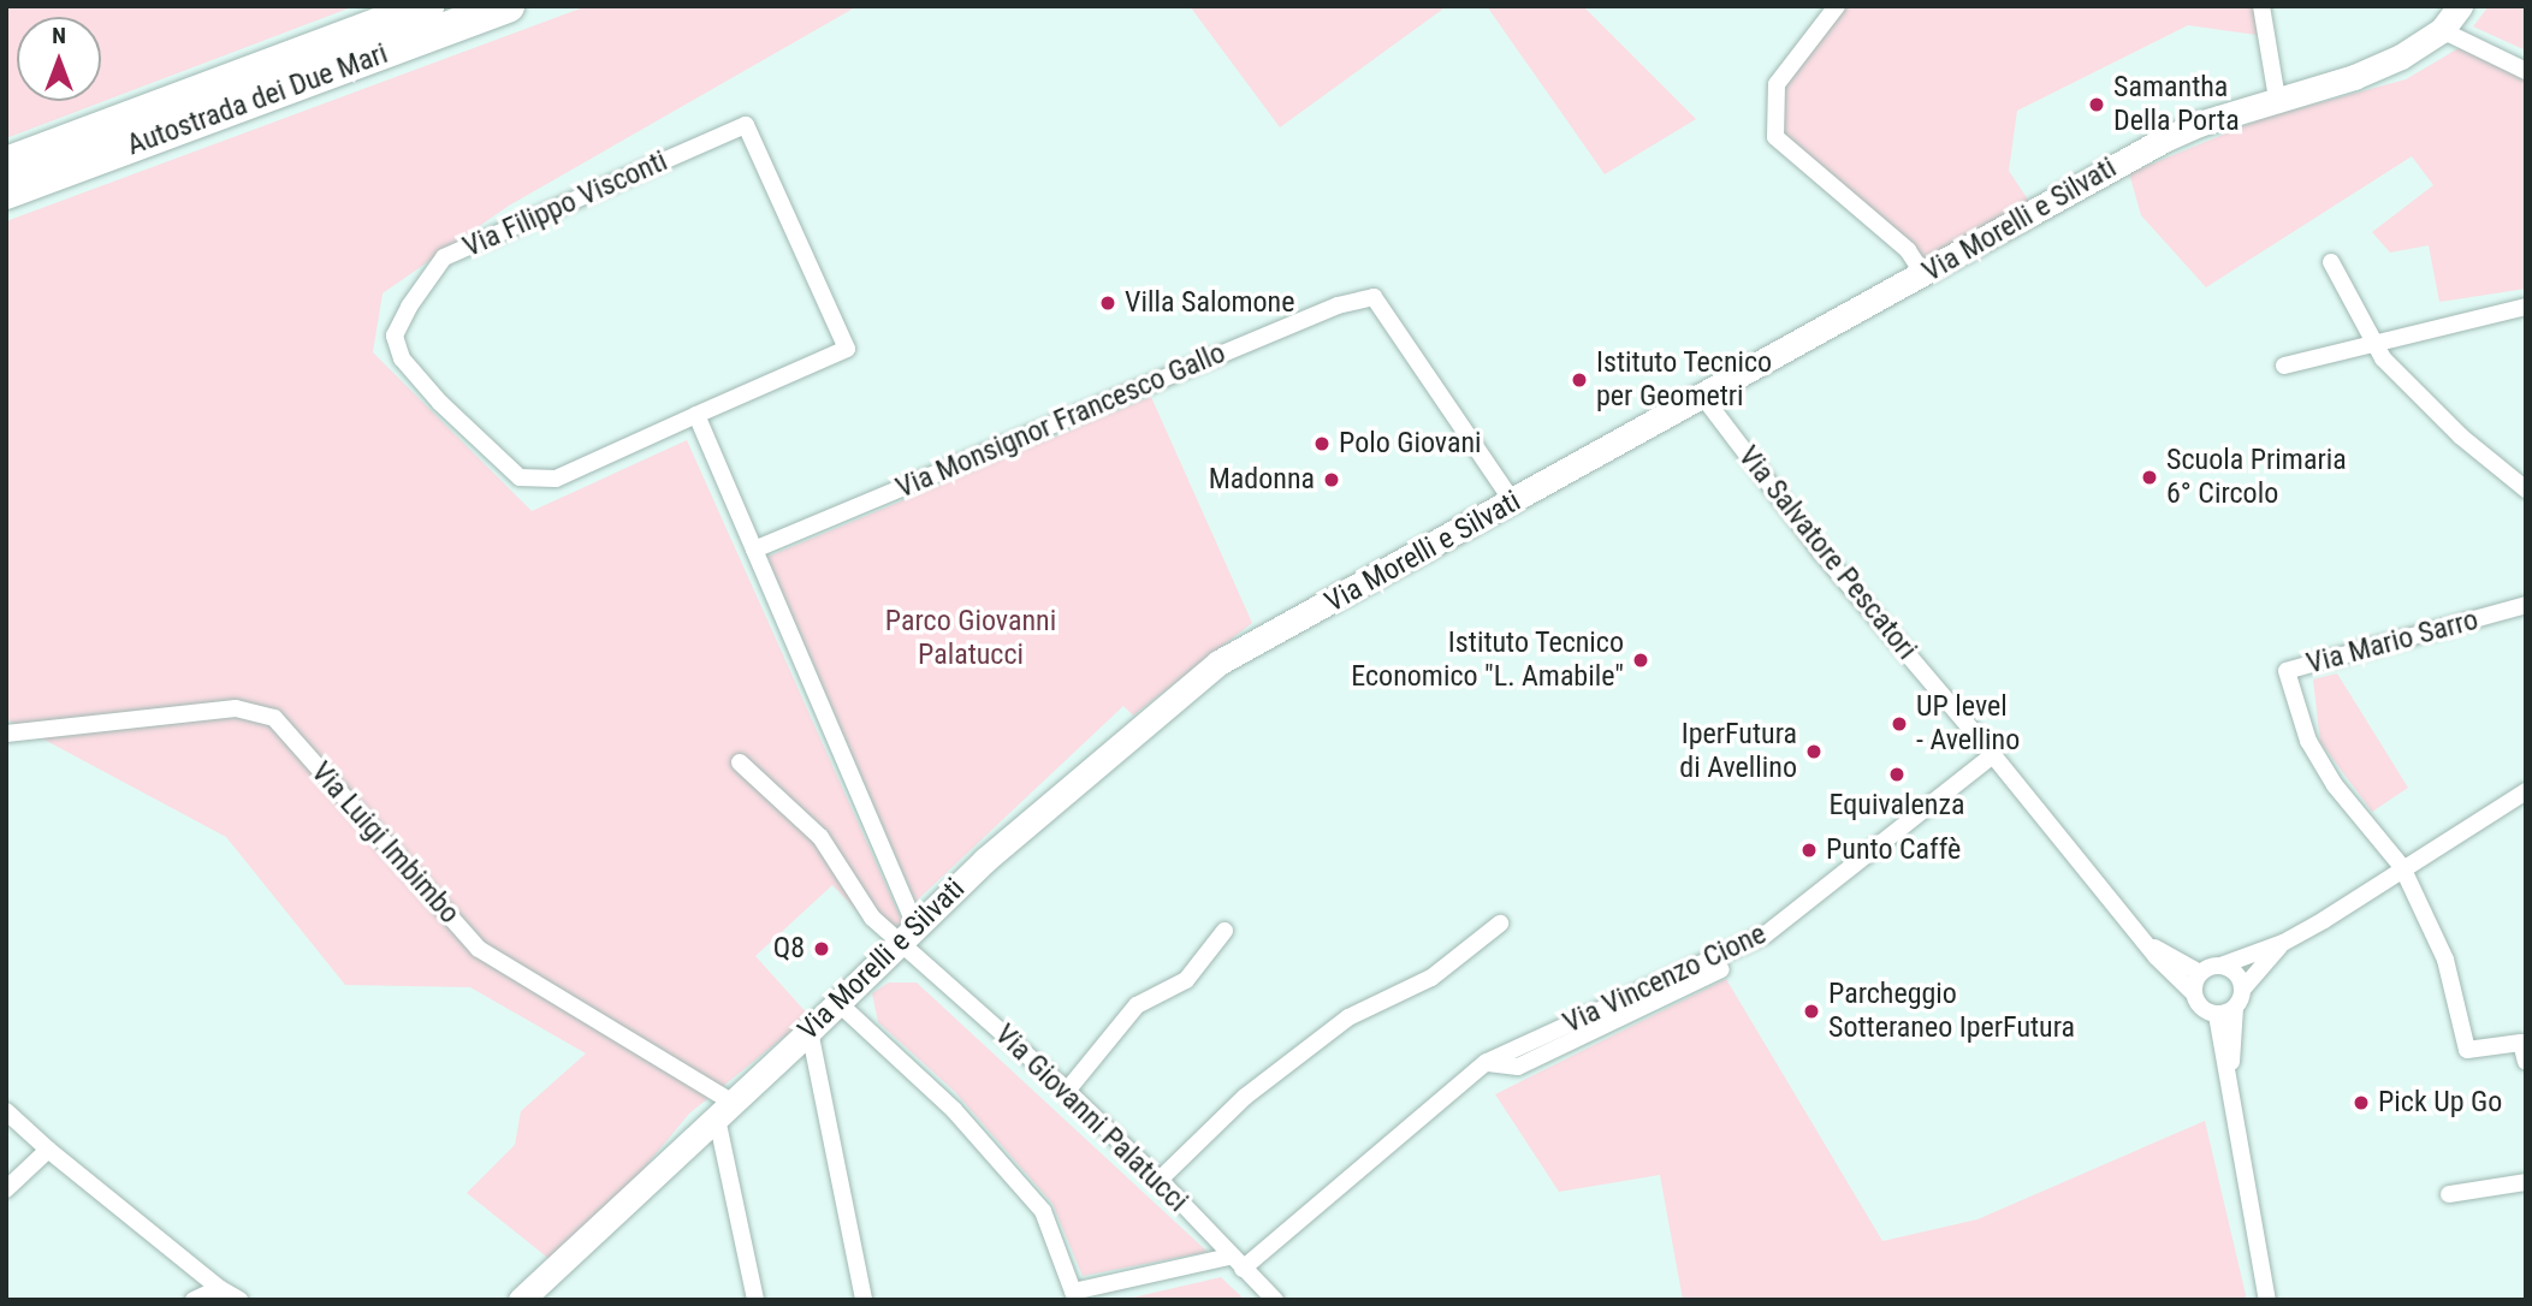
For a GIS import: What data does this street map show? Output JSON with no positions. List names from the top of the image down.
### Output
{
  "streets": {
    "highway": ["Autostrada dei Due Mari"],
    "main road": ["Via Morelli e Silvati"],
    "street": [
      "Via Filippo Visconti",
      "Via Monsignor Francesco Gallo",
      "Via Salvatore Pescatori",
      "Via Mario Sarro",
      "Via Luigi Imbimbo",
      "Via Vincenzo Cione",
      "Via Giovanni Palatucci"
    ]
  },
  "crossings": [
    ["Via Morelli e Silvati", "Via Monsignor Francesco Gallo"],
    ["Via Morelli e Silvati", "Via Salvatore Pescatori"],
    ["Via Morelli e Silvati", "Via Luigi Imbimbo"],
    ["Via Morelli e Silvati", "Via Giovanni Palatucci"],
    ["Via Salvatore Pescatori", "Via Vincenzo Cione"],
    ["Via Vincenzo Cione", "Via Giovanni Palatucci"]
  ],
  "parks": ["Parco Giovanni Palatucci"],
  "places": [
    "Samantha Della Porta",
    "Villa Salomone",
    "Istituto Tecnico per Geometri",
    "Polo Giovani",
    "Scuola Primaria 6° Circolo",
    "Madonna",
    "Istituto Tecnico Economico \"L. Amabile\"",
    "UP level - Avellino",
    "IperFutura di Avellino",
    "Equivalenza",
    "Punto Caffè",
    "Q8",
    "Parcheggio Sotteraneo IperFutura",
    "Pick Up Go"
  ],
  "north": "top"
}
